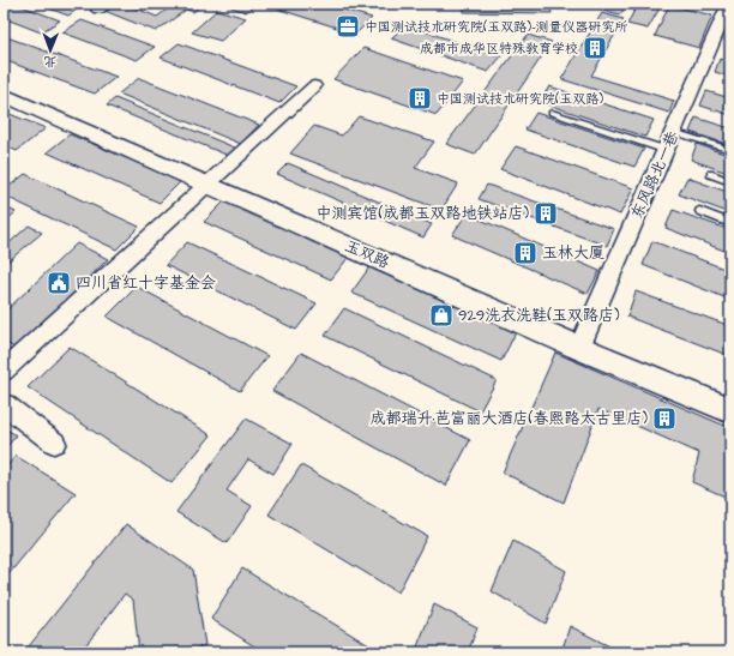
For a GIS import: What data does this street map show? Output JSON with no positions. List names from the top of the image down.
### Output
{
  "streets": {
    "main road": ["玉双路"],
    "street": ["东风路北一巷"]
  },
  "crossings": [
    ["东风路北一巷", "玉双路"]
  ],
  "places": {
    "office": ["中国测试技术研究院(玉双路)-测量仪器研究所"],
    "building": [
      "成都市成华区特殊教育学校",
      "中国测试技术研究院(玉双路)",
      "中测宾馆(成都玉双路地铁站店)",
      "玉林大厦",
      "成都瑞升·芭富丽大酒店(春熙路太古里店)"
    ],
    "public building": ["四川省红十字基金会"],
    "shop": ["929洗衣洗鞋(玉双路店)"]
  },
  "north": "bottom"
}
